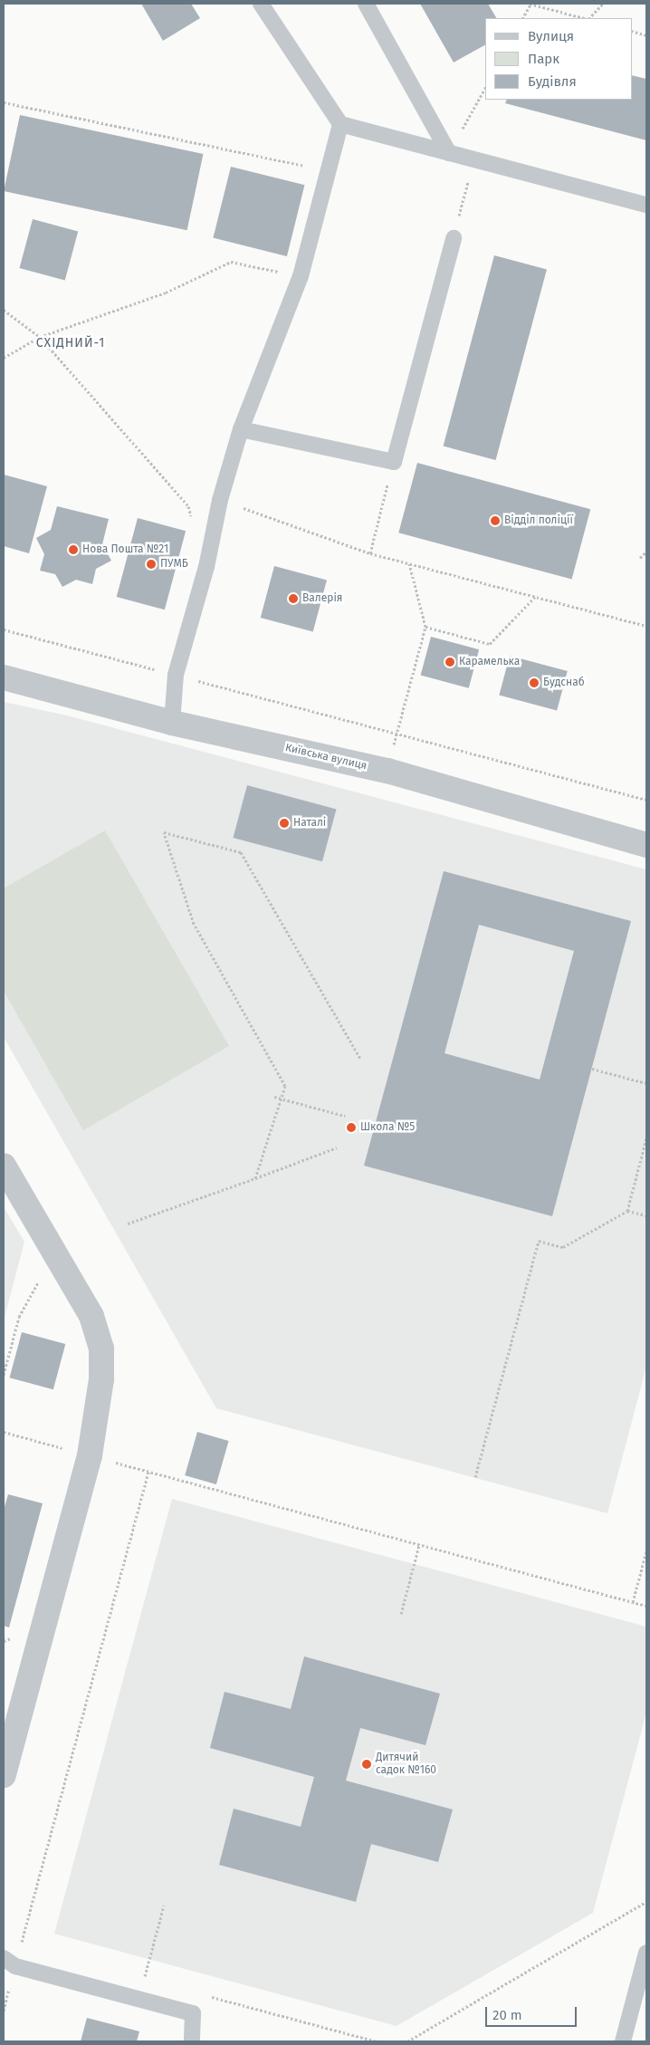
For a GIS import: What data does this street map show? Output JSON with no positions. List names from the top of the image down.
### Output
{
  "streets": {
    "street": ["Київська вулиця"]
  },
  "districts": ["СХІДНИЙ-1"],
  "places": [
    "Відділ поліції",
    "Нова Пошта №21",
    "ПУМБ",
    "Валерія",
    "Карамелька",
    "Будснаб",
    "Наталі",
    "Школа №5",
    "Дитячий садок №160"
  ],
  "legend": ["Вулиця", "Парк", "Будівля"],
  "scale_bar": "20 m"
}
